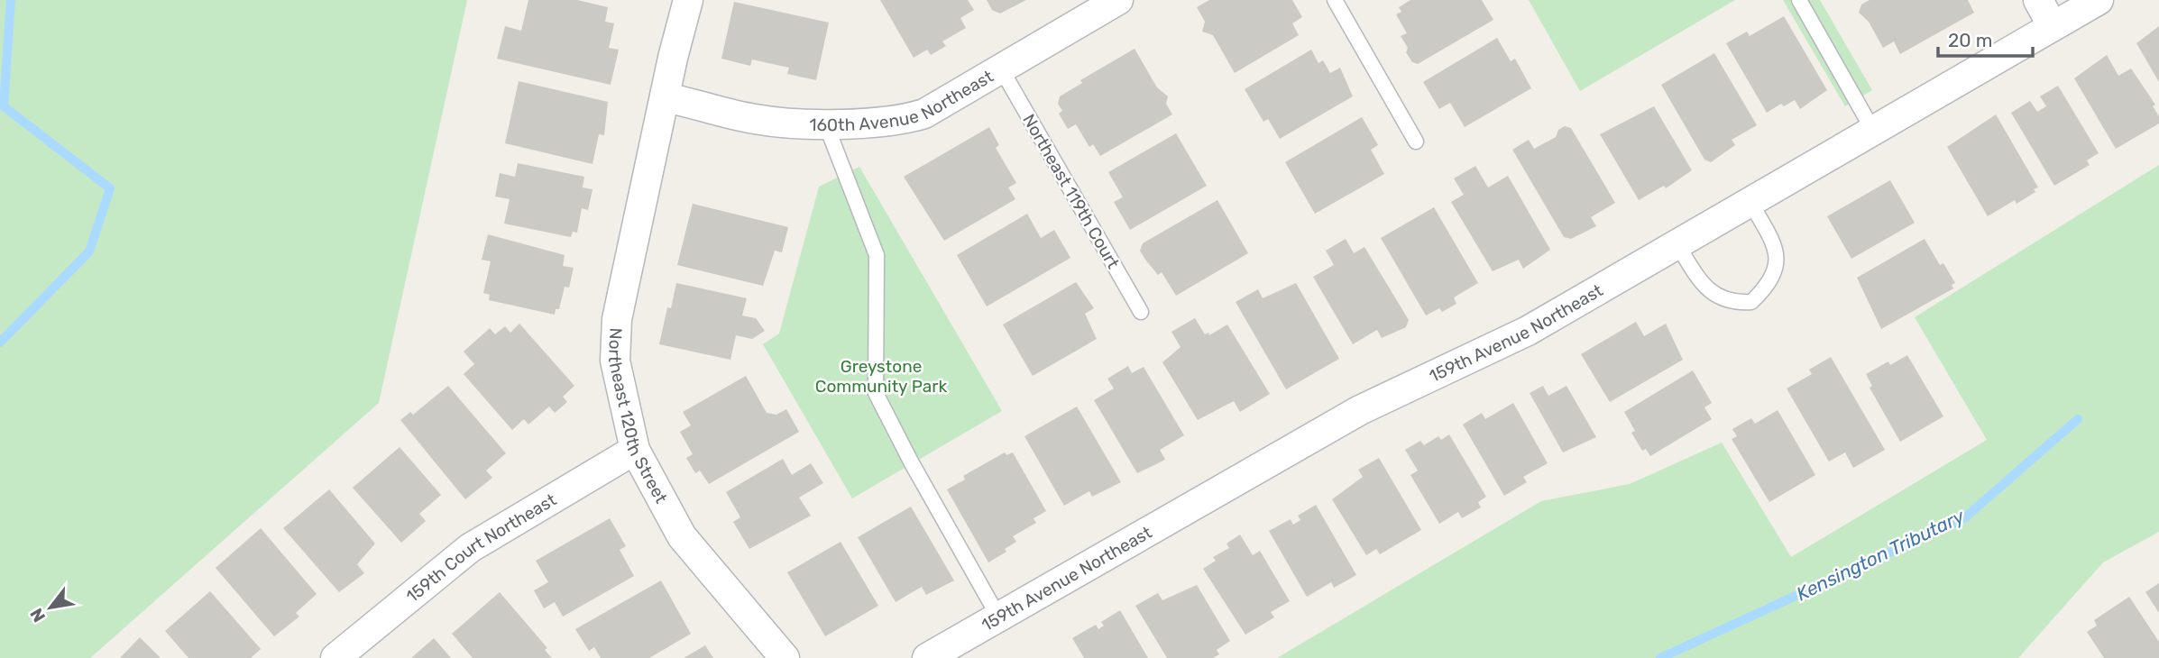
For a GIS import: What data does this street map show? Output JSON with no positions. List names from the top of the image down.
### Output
{
  "streets": {
    "street": [
      "160th Avenue Northeast",
      "159th Avenue Northeast",
      "Northeast 120th Street",
      "159th Court Northeast"
    ],
    "lane": ["Northeast 119th Court"]
  },
  "crossings": [
    ["160th Avenue Northeast", "Northeast 119th Court"],
    ["160th Avenue Northeast", "Northeast 120th Street"],
    ["Northeast 120th Street", "159th Court Northeast"]
  ],
  "water": ["Kensington Tributary"],
  "parks": ["Greystone Community Park"],
  "scale_bar": "20 m",
  "north": "bottom left"
}
